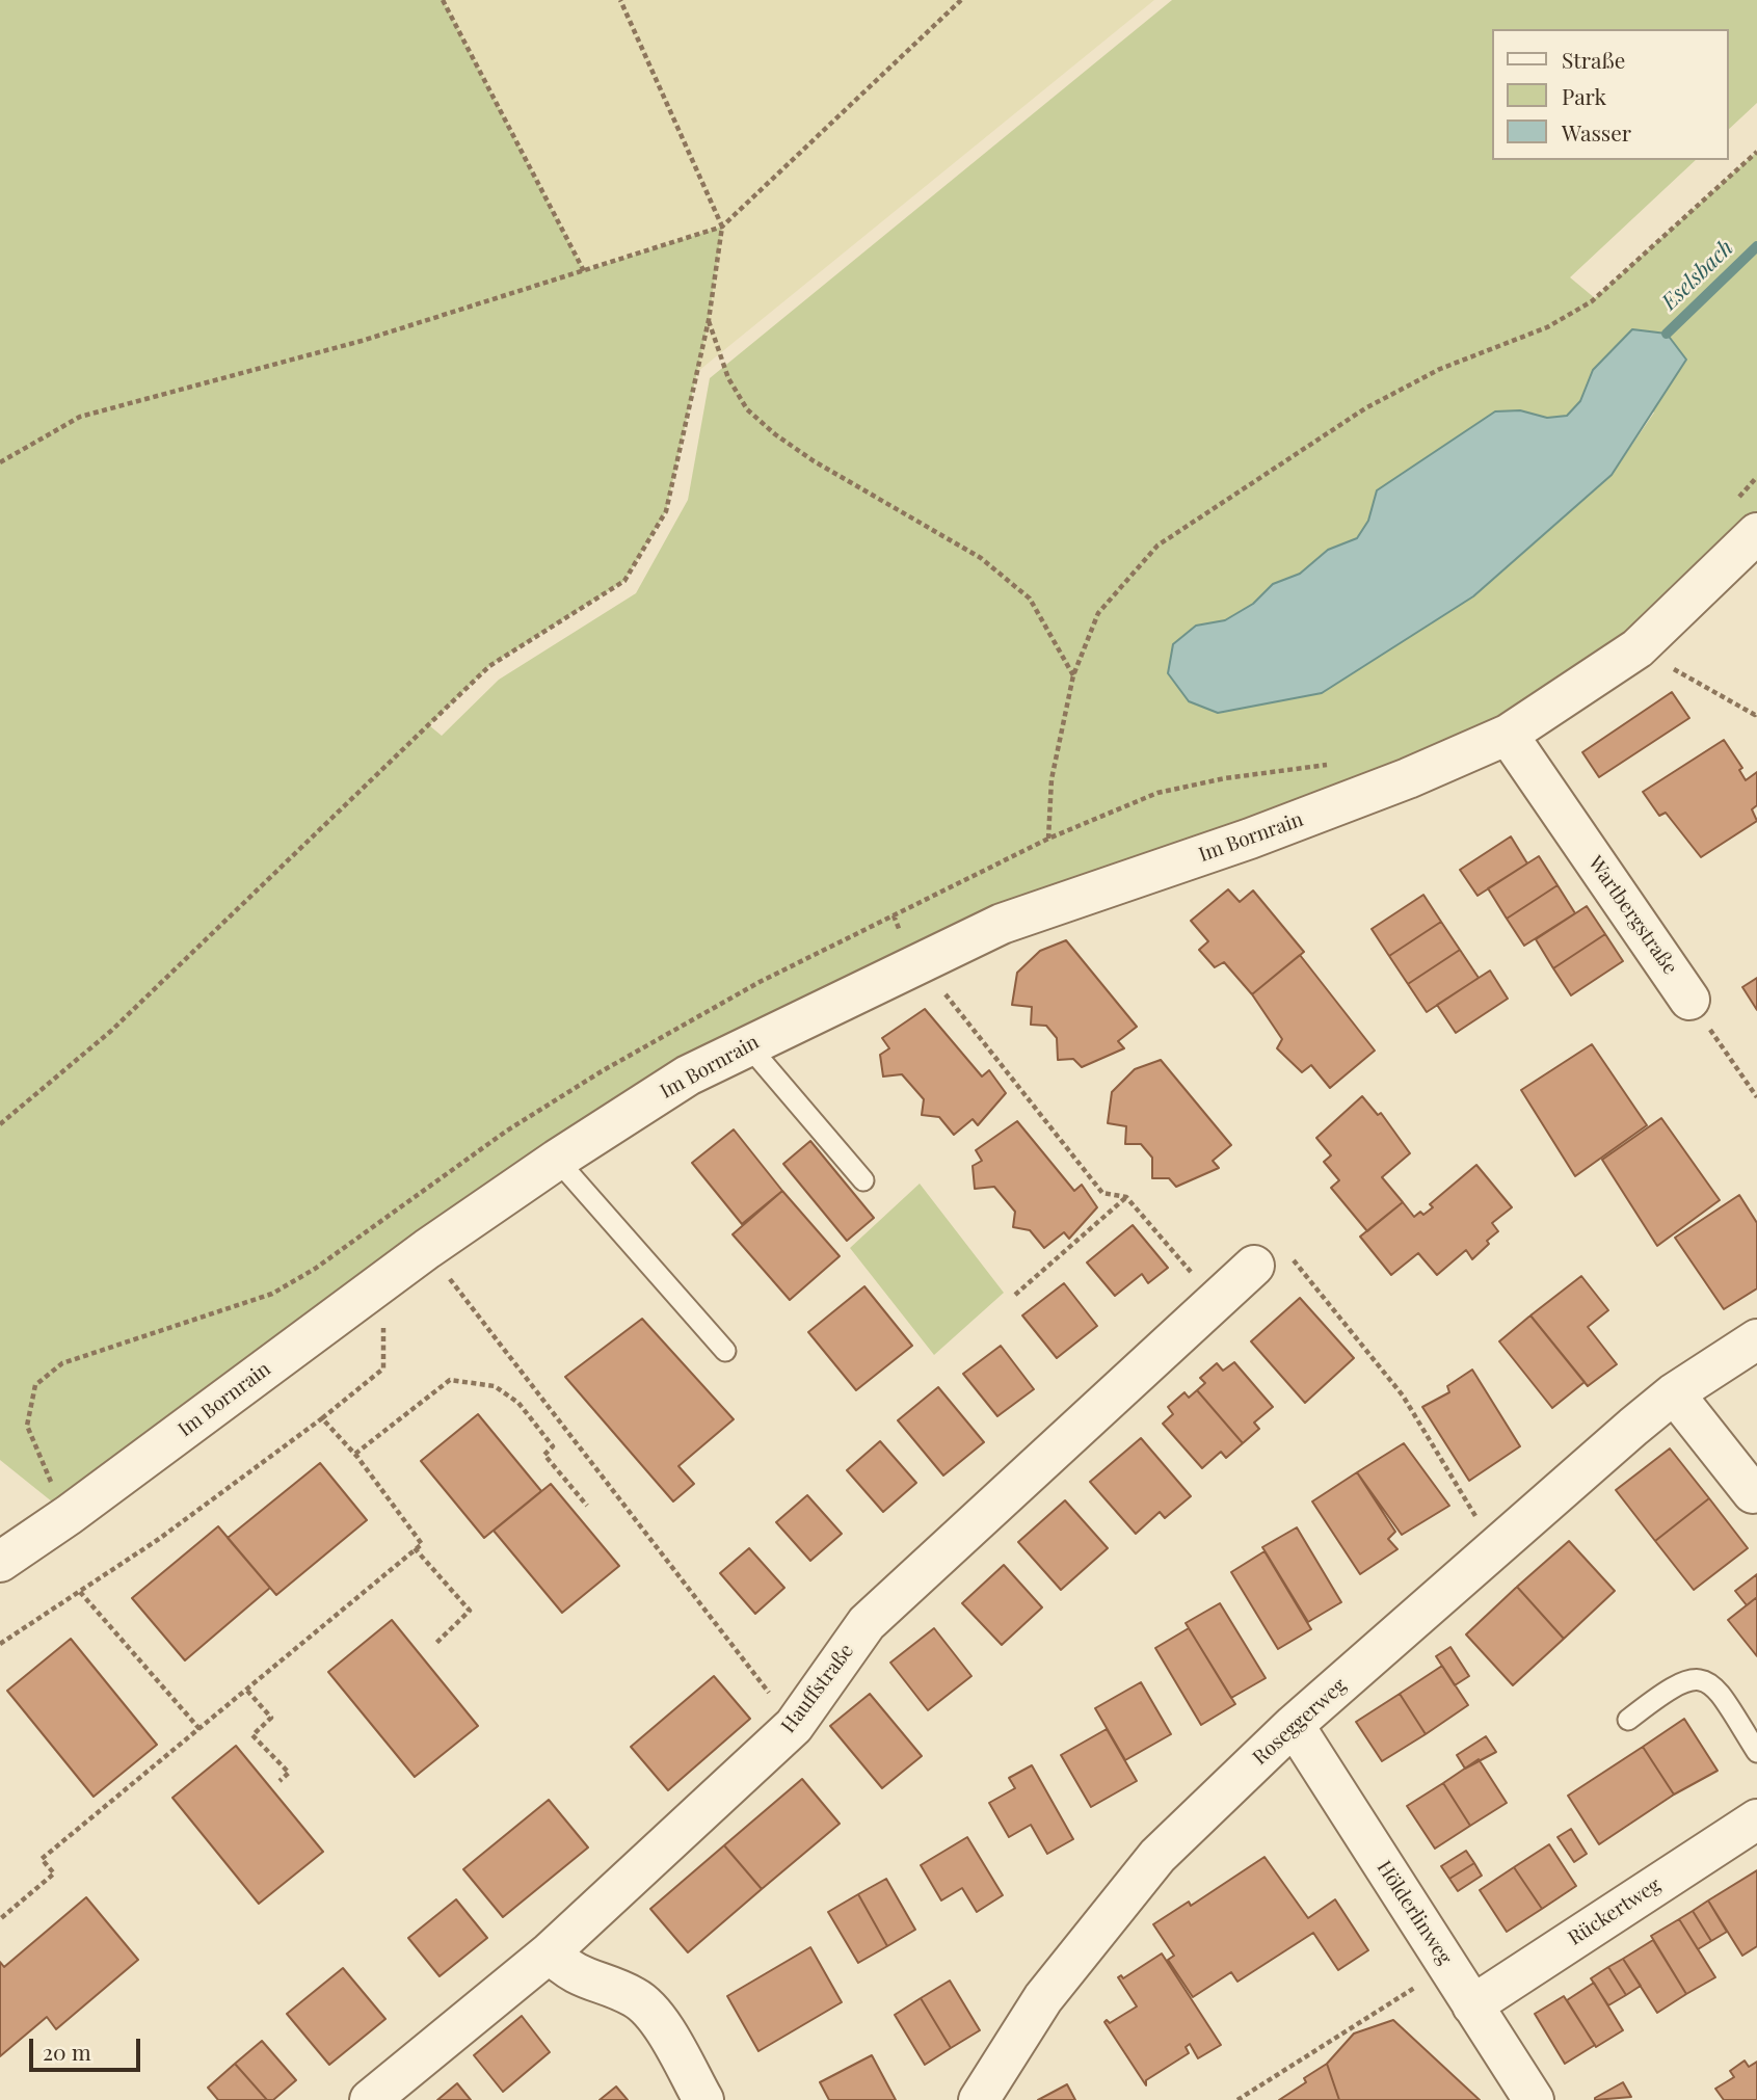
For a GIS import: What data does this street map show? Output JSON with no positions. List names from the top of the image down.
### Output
{
  "streets": {
    "street": [
      "Im Bornrain",
      "Wartbergstraße",
      "Hauffstraße",
      "Roseggerweg",
      "Rückertweg",
      "Hölderlinweg"
    ]
  },
  "crossings": [
    ["Im Bornrain", "Wartbergstraße"],
    ["Roseggerweg", "Hölderlinweg"],
    ["Rückertweg", "Hölderlinweg"]
  ],
  "water": ["Eselsbach"],
  "legend": ["Straße", "Park", "Wasser"],
  "scale_bar": "20 m"
}
